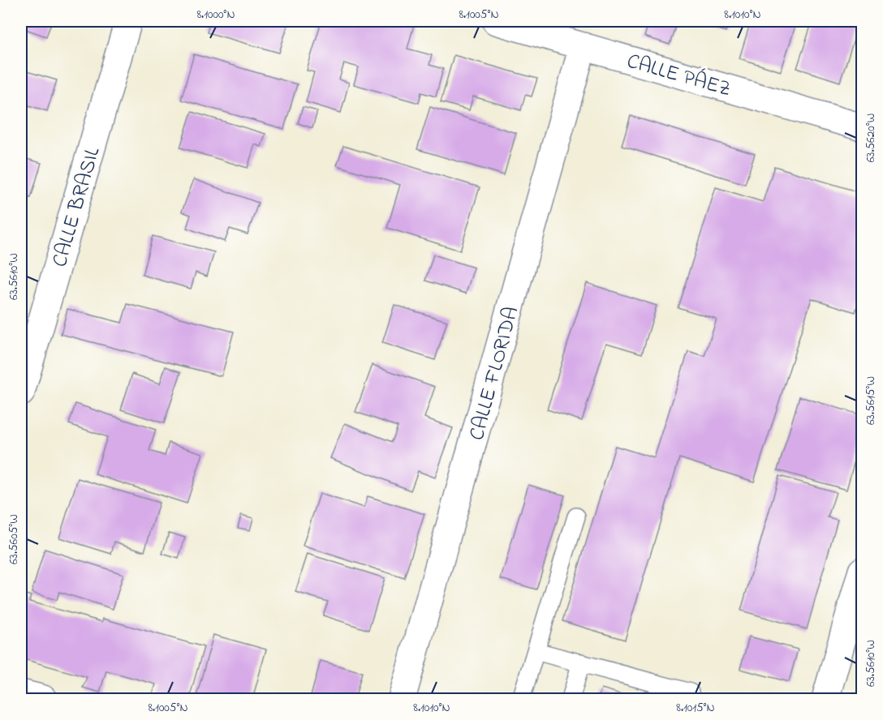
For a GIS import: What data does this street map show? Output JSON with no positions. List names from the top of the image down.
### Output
{
  "streets": {
    "street": ["CALLE PÁEZ", "CALLE BRASIL", "CALLE FLORIDA"]
  },
  "crossings": [
    ["CALLE PÁEZ", "CALLE FLORIDA"]
  ],
  "coordinates": [
    "8.1000°N",
    "8.1005°N",
    "8.1010°N",
    "63.5620°W",
    "63.5610°W",
    "63.5615°W",
    "63.5605°W",
    "8.1015°N"
  ]
}
